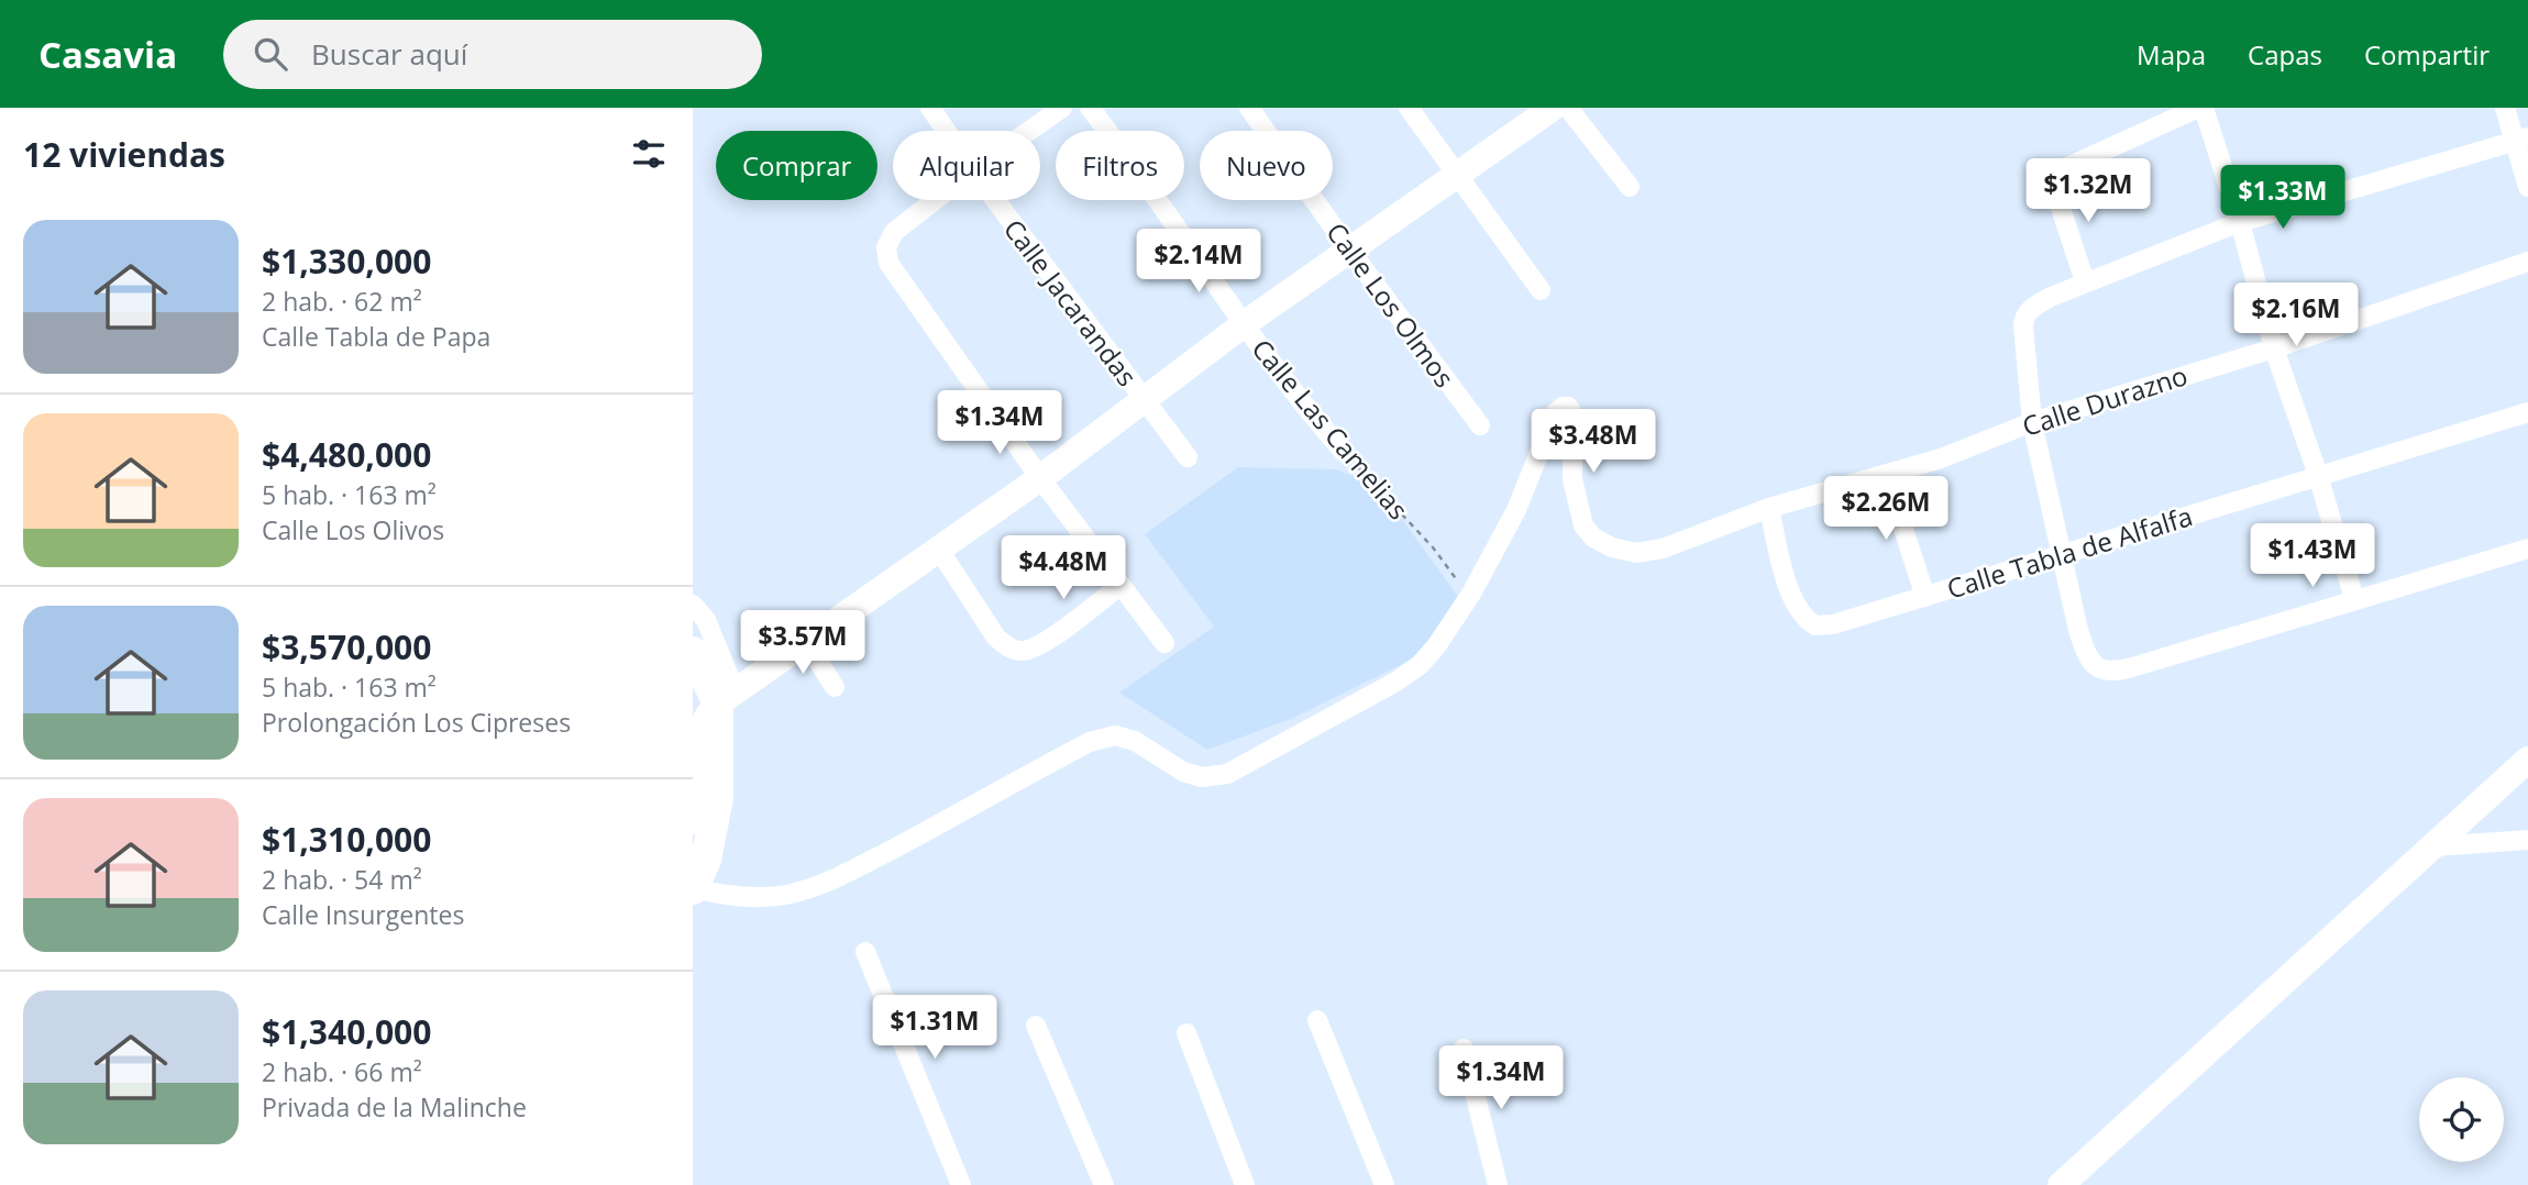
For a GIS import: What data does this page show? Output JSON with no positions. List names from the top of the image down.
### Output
{
  "streets": {
    "street": [
      "Calle Jacarandas",
      "Calle Los Olmos",
      "Calle Durazno",
      "Calle Las Camelias",
      "Calle Tabla de Alfalfa"
    ]
  },
  "crossings": [
    ["Calle Durazno", "Calle Las Camelias"],
    ["Calle Durazno", "Calle Tabla de Alfalfa"]
  ],
  "page": {
    "header": "Casavia",
    "search": "Buscar aquí",
    "nav": ["Mapa", "Capas", "Compartir"],
    "heading": "12 viviendas",
    "chip": [
      "Comprar",
      "Alquilar",
      "Filtros",
      "Nuevo"
    ],
    "price": [
      "$1.32M",
      "$1.33M",
      "$2.14M",
      "$2.16M",
      "$1.34M",
      "$3.48M",
      "$2.26M",
      "$1.43M",
      "$4.48M",
      "$3.57M",
      "$1.31M",
      "$1.34M"
    ],
    "list": [
      {
        "name": "$1,330,000",
        "note": "2 hab. · 62 m² · Calle Tabla de Papa"
      },
      {
        "name": "$4,480,000",
        "note": "5 hab. · 163 m² · Calle Los Olivos"
      },
      {
        "name": "$3,570,000",
        "note": "5 hab. · 163 m² · Prolongación Los Cipreses"
      },
      {
        "name": "$1,310,000",
        "note": "2 hab. · 54 m² · Calle Insurgentes"
      },
      {
        "name": "$1,340,000",
        "note": "2 hab. · 66 m² · Privada de la Malinche"
      }
    ]
  }
}
